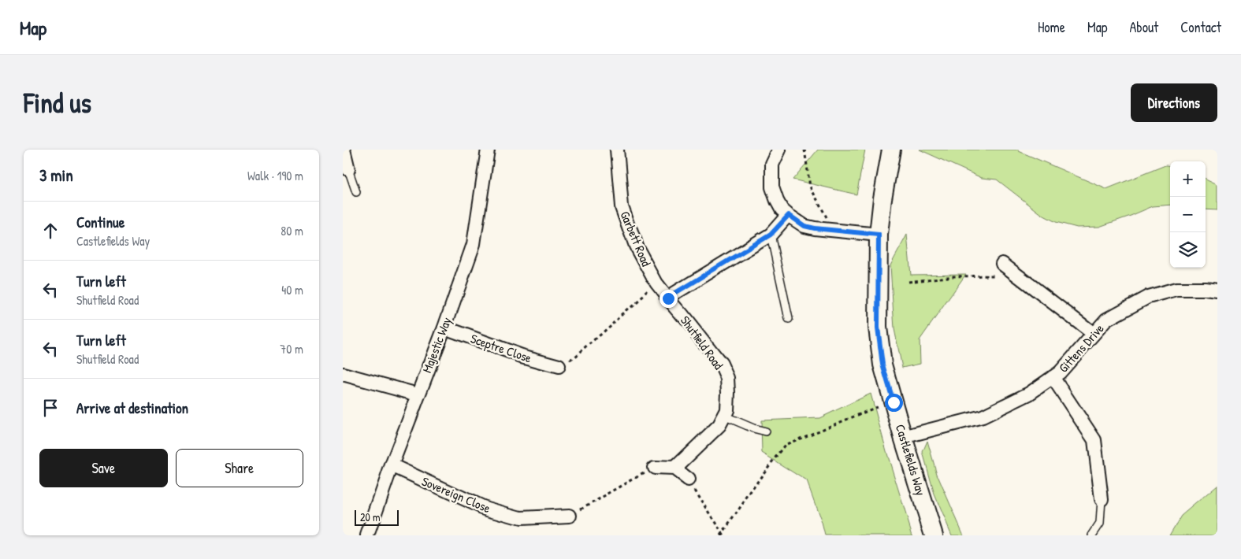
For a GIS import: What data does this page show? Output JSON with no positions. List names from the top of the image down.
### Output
{
  "streets": {
    "main road": ["Castlefields Way"],
    "street": [
      "Garbett Road",
      "Shutfield Road",
      "Majestic Way",
      "Sceptre Close",
      "Gittens Drive",
      "Sovereign Close"
    ]
  },
  "crossings": [
    ["Garbett Road", "Shutfield Road"],
    ["Majestic Way", "Sceptre Close"],
    ["Majestic Way", "Sovereign Close"],
    ["Gittens Drive", "Castlefields Way"]
  ],
  "scale_bar": "20 m",
  "page": {
    "header": "Map",
    "nav": [
      "Home",
      "Map",
      "About",
      "Contact"
    ],
    "buttons": [
      "Directions",
      ["Save", "Share"]
    ],
    "title": "Find us",
    "heading": ["3 min", "Walk · 190 m"],
    "map_buttons": ["+", "−"],
    "list": [
      ["Continue", "Castlefields Way", "80 m"],
      ["Turn left", "Shutfield Road", "40 m"],
      ["Turn left", "Shutfield Road", "70 m"],
      "Arrive at destination"
    ],
    "scale": "20 m"
  }
}
